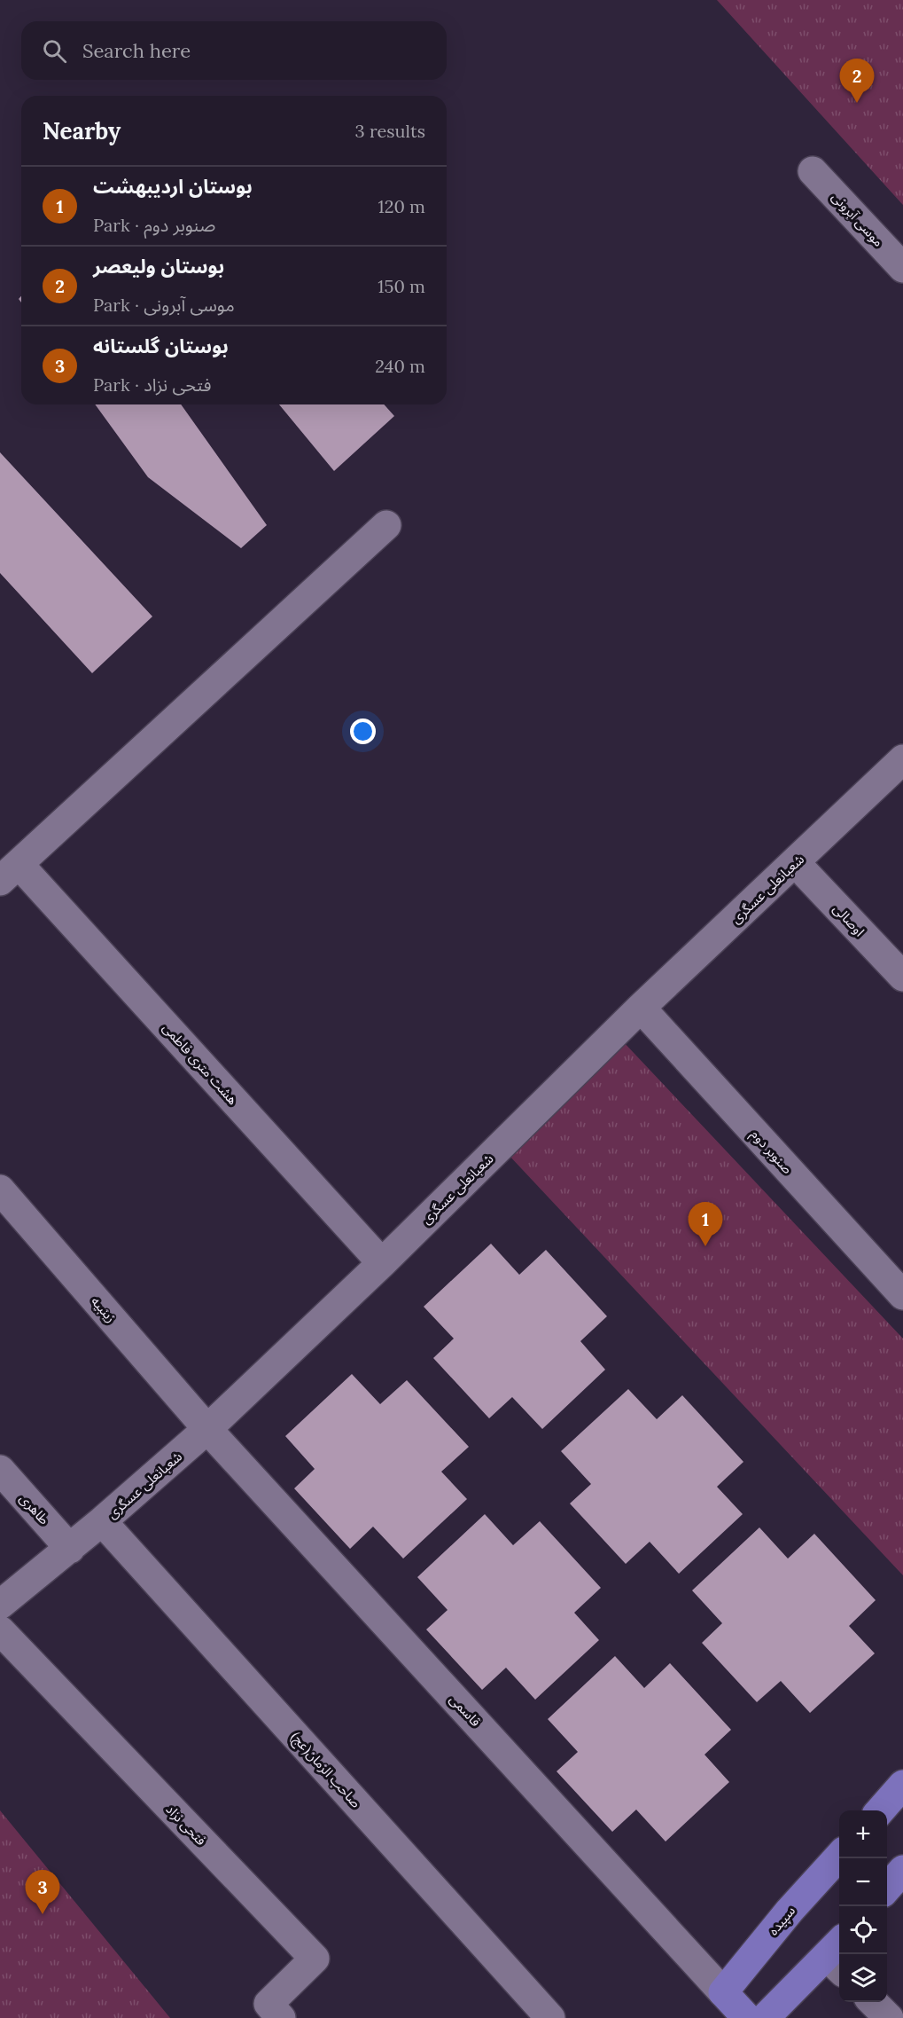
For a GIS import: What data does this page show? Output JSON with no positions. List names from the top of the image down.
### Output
{
  "streets": {
    "main road": ["سپیده"],
    "street": [
      "موسی آبرونی",
      "شعبانعلی عسگری",
      "اوصالی",
      "هشت متری فاطمی",
      "صنوبر دوم",
      "زینبیه",
      "طاهری",
      "قاسمی",
      "صاحب الزمان(عج)",
      "فتحی نزاد"
    ]
  },
  "crossings": [
    ["شعبانعلی عسگری", "اوصالی"],
    ["شعبانعلی عسگری", "هشت متری فاطمی"],
    ["شعبانعلی عسگری", "صنوبر دوم"],
    ["شعبانعلی عسگری", "زینبیه"],
    ["شعبانعلی عسگری", "طاهری"],
    ["شعبانعلی عسگری", "قاسمی"],
    ["شعبانعلی عسگری", "صاحب الزمان(عج)"],
    ["زینبیه", "قاسمی"],
    ["قاسمی", "سپیده"]
  ],
  "page": {
    "search": "Search here",
    "pins": ["2", "1", "3"],
    "heading": ["Nearby", "3 results"],
    "list": [
      {
        "mark": "1",
        "name": "بوستان اردیبهشت",
        "note": "Park · صنوبر دوم",
        "value": "120 m"
      },
      {
        "mark": "2",
        "name": "بوستان ولیعصر",
        "note": "Park · موسی آبرونی",
        "value": "150 m"
      },
      {
        "mark": "3",
        "name": "بوستان گلستانه",
        "note": "Park · فتحی نزاد",
        "value": "240 m"
      }
    ],
    "map_buttons": ["+", "−"]
  }
}
